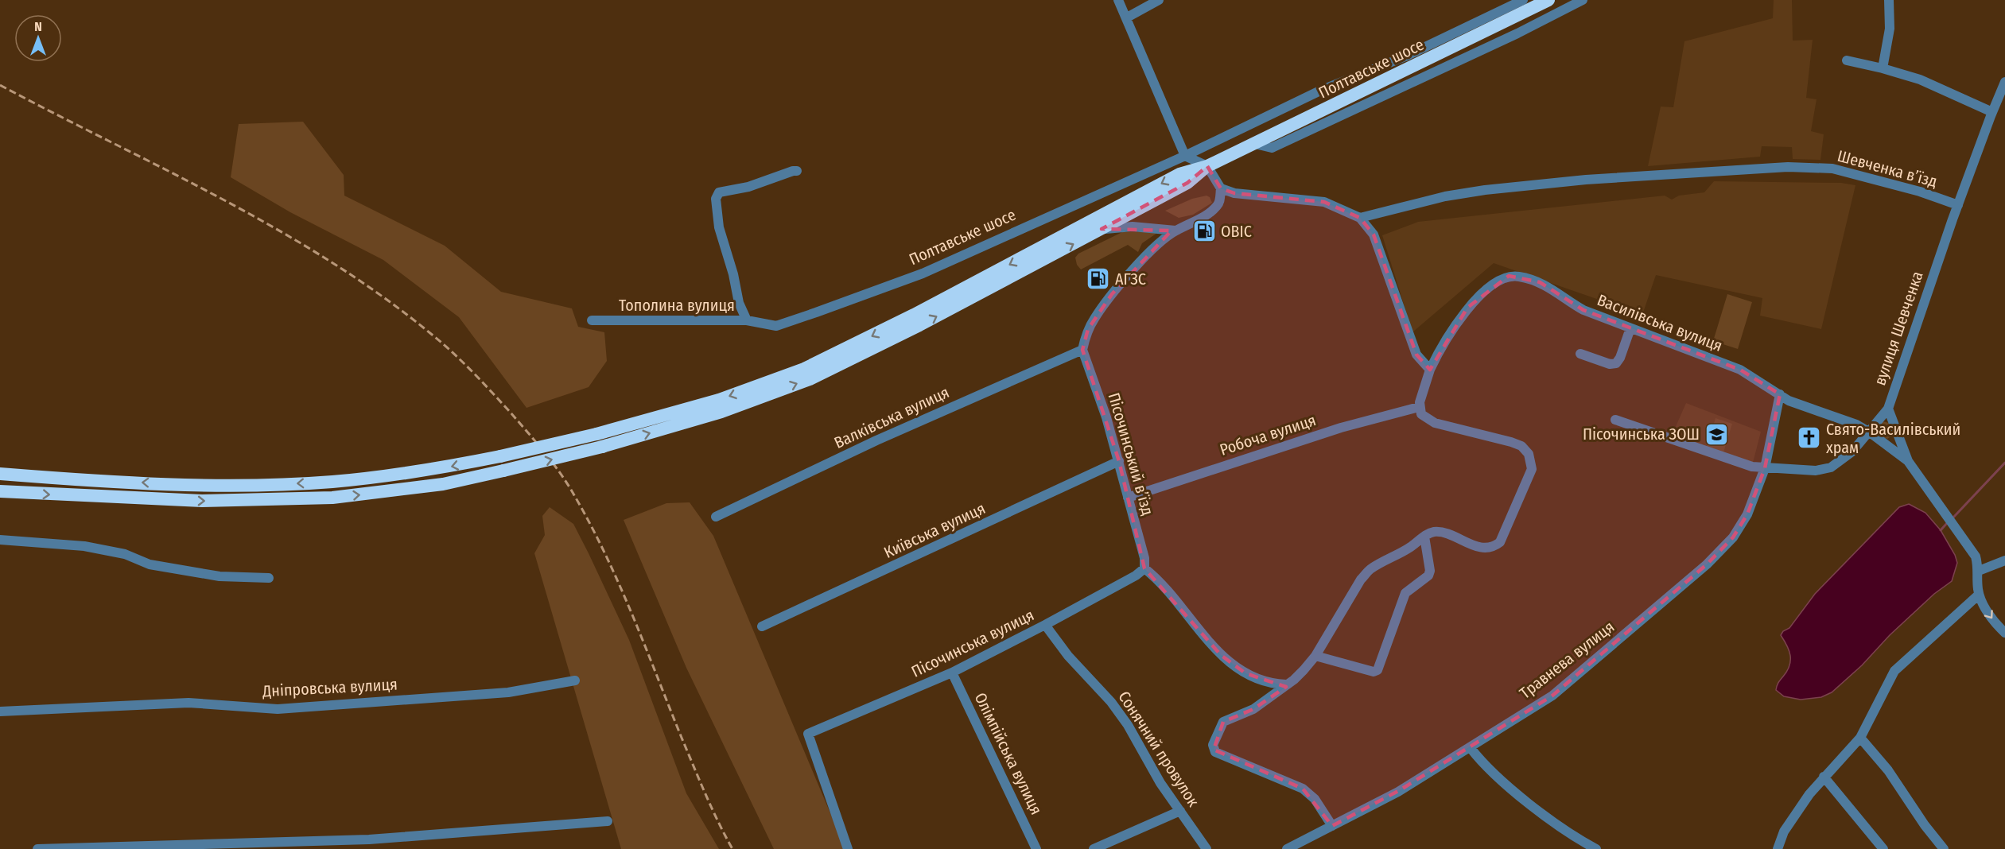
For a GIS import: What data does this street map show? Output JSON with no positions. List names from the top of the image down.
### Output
{
  "streets": {
    "highway": ["Полтавське шосе"],
    "street": [
      "Шевченка в’їзд",
      "Тополина вулиця",
      "Василівська вулиця",
      "вулиця Шевченка",
      "Валківська вулиця",
      "Робоча вулиця",
      "Пісочинський в’їзд",
      "Київська вулиця",
      "Пісочинська вулиця",
      "Травнева вулиця",
      "Дніпровська вулиця",
      "Сонячний провулок",
      "Олімпійська вулиця"
    ]
  },
  "crossings": [
    ["Полтавське шосе", "Тополина вулиця"],
    ["Шевченка в’їзд", "вулиця Шевченка"],
    ["Василівська вулиця", "вулиця Шевченка"],
    ["Василівська вулиця", "Робоча вулиця"],
    ["Василівська вулиця", "Травнева вулиця"],
    ["Валківська вулиця", "Пісочинський в’їзд"],
    ["Робоча вулиця", "Пісочинський в’їзд"],
    ["Пісочинський в’їзд", "Київська вулиця"],
    ["Пісочинський в’їзд", "Пісочинська вулиця"],
    ["Пісочинська вулиця", "Сонячний провулок"],
    ["Пісочинська вулиця", "Олімпійська вулиця"]
  ],
  "places": {
    "fuel station": ["ОВІС", "АГЗС"],
    "school or university": ["Пісочинська ЗОШ"],
    "church": ["Свято-Василівський храм"]
  },
  "north": "top"
}
